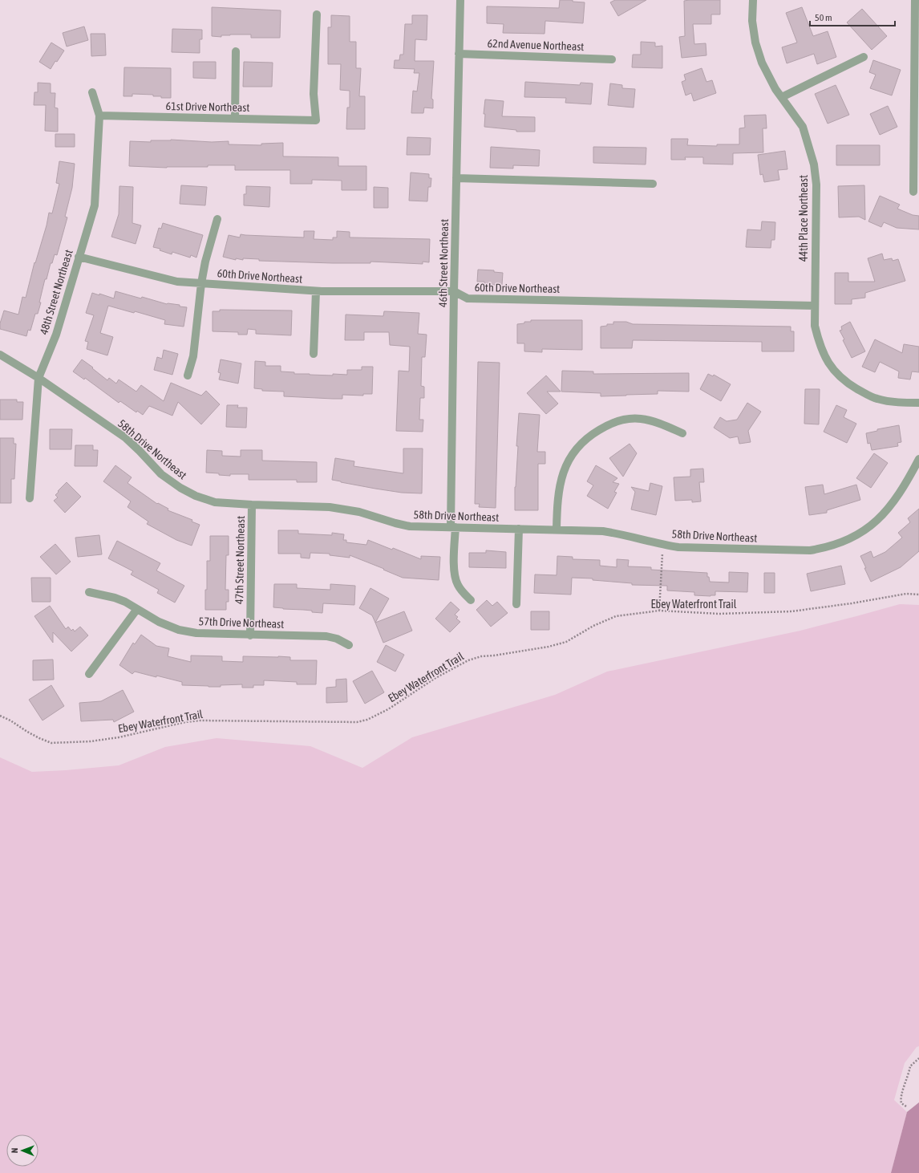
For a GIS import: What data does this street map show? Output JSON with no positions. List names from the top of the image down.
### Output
{
  "streets": {
    "street": [
      "62nd Avenue Northeast",
      "61st Drive Northeast",
      "44th Place Northeast",
      "46th Street Northeast",
      "60th Drive Northeast",
      "48th Street Northeast",
      "58th Drive Northeast",
      "47th Street Northeast",
      "57th Drive Northeast"
    ],
    "path": ["Ebey Waterfront Trail"]
  },
  "crossings": [
    ["62nd Avenue Northeast", "46th Street Northeast"],
    ["61st Drive Northeast", "48th Street Northeast"],
    ["44th Place Northeast", "60th Drive Northeast"],
    ["46th Street Northeast", "60th Drive Northeast"],
    ["46th Street Northeast", "58th Drive Northeast"],
    ["60th Drive Northeast", "48th Street Northeast"],
    ["48th Street Northeast", "58th Drive Northeast"],
    ["58th Drive Northeast", "47th Street Northeast"],
    ["47th Street Northeast", "57th Drive Northeast"]
  ],
  "scale_bar": "50 m",
  "north": "left"
}
